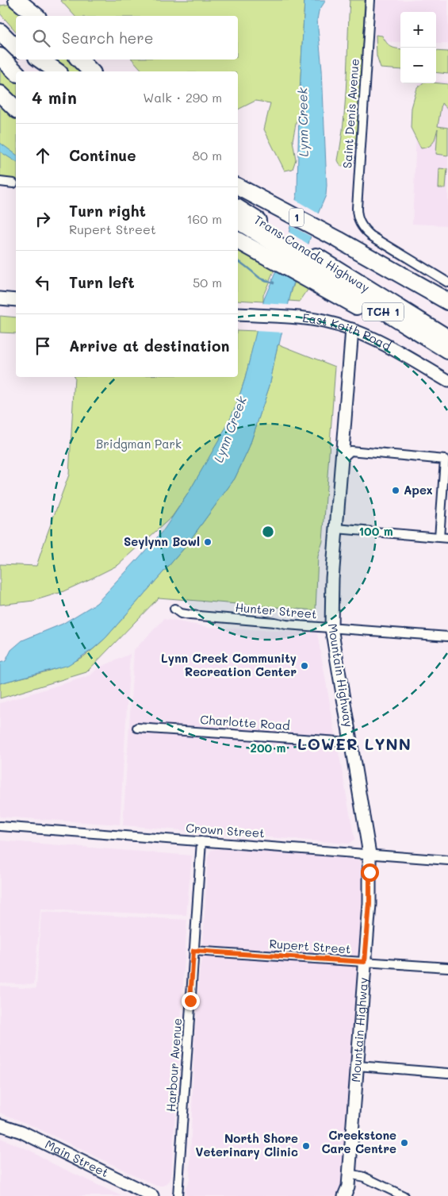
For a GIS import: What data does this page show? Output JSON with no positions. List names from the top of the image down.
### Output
{
  "streets": {
    "highway": ["1", "Trans Canada Highway", "TCH 1"],
    "street": [
      "Saint Denis Avenue",
      "East Keith Road",
      "Hunter Street",
      "Mountain Highway",
      "Charlotte Road",
      "Crown Street",
      "Rupert Street",
      "Harbour Avenue",
      "Main Street"
    ]
  },
  "crossings": [
    ["Trans Canada Highway", "TCH 1"],
    ["East Keith Road", "Mountain Highway"],
    ["Hunter Street", "Mountain Highway"],
    ["Mountain Highway", "Charlotte Road"],
    ["Mountain Highway", "Crown Street"],
    ["Mountain Highway", "Rupert Street"],
    ["Crown Street", "Harbour Avenue"],
    ["Rupert Street", "Harbour Avenue"]
  ],
  "districts": ["LOWER LYNN"],
  "water": ["Lynn Creek"],
  "parks": ["Bridgman Park"],
  "places": [
    "Apex",
    "Seylynn Bowl",
    "Lynn Creek Community Recreation Center",
    "Creekstone Care Centre",
    "North Shore Veterinary Clinic"
  ],
  "page": {
    "map_buttons": ["+", "−"],
    "search": "Search here",
    "heading": ["4 min", "Walk · 290 m"],
    "list": [
      ["Continue", "80 m"],
      ["Turn right", "Rupert Street", "160 m"],
      ["Turn left", "50 m"],
      "Arrive at destination"
    ]
  },
  "rings": ["100 m", "200 m"]
}
